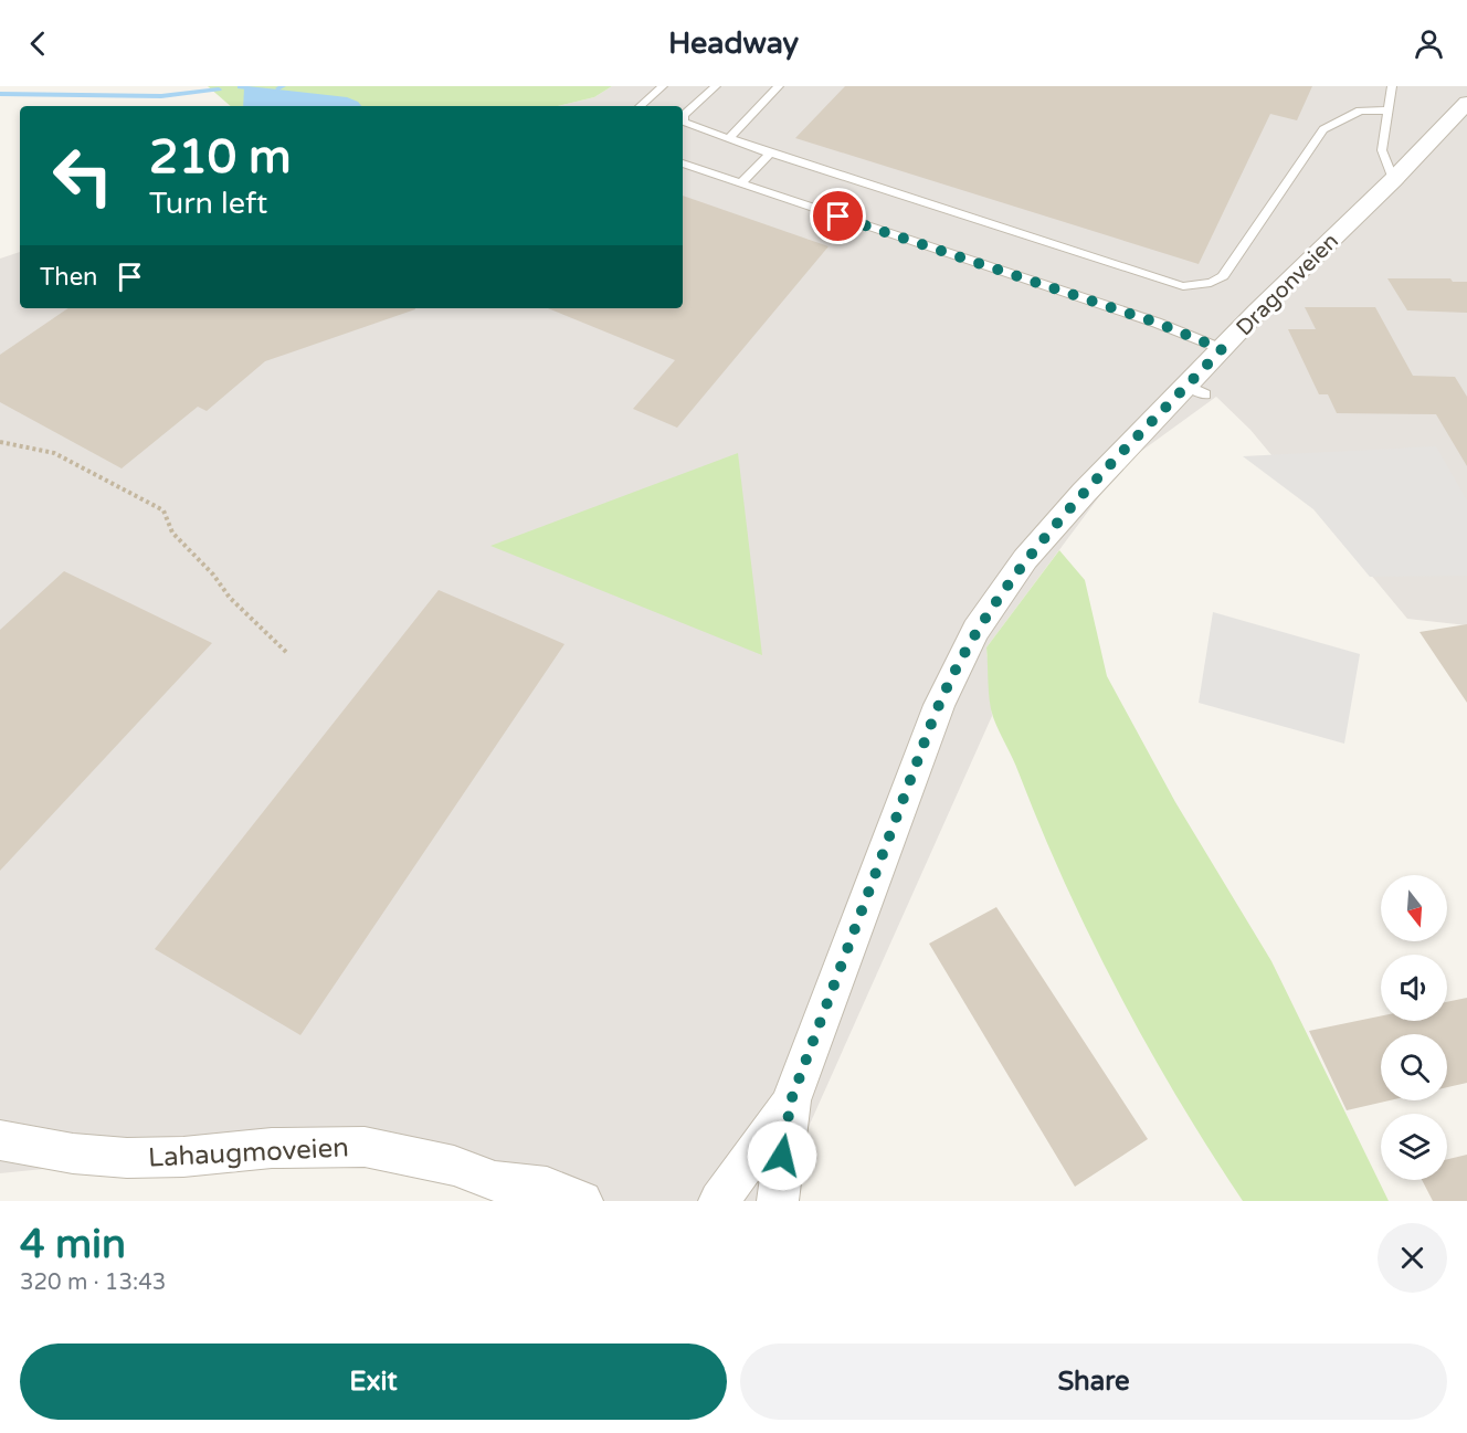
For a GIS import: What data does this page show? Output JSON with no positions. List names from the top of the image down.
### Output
{
  "streets": {
    "street": ["Dragonveien", "Lahaugmoveien"]
  },
  "north": "bottom",
  "page": {
    "header": "Headway",
    "turn": ["210 m", "Turn left"],
    "then": "Then",
    "heading": ["4 min", "320 m · 13:43"],
    "buttons": ["Exit", "Share"]
  }
}
